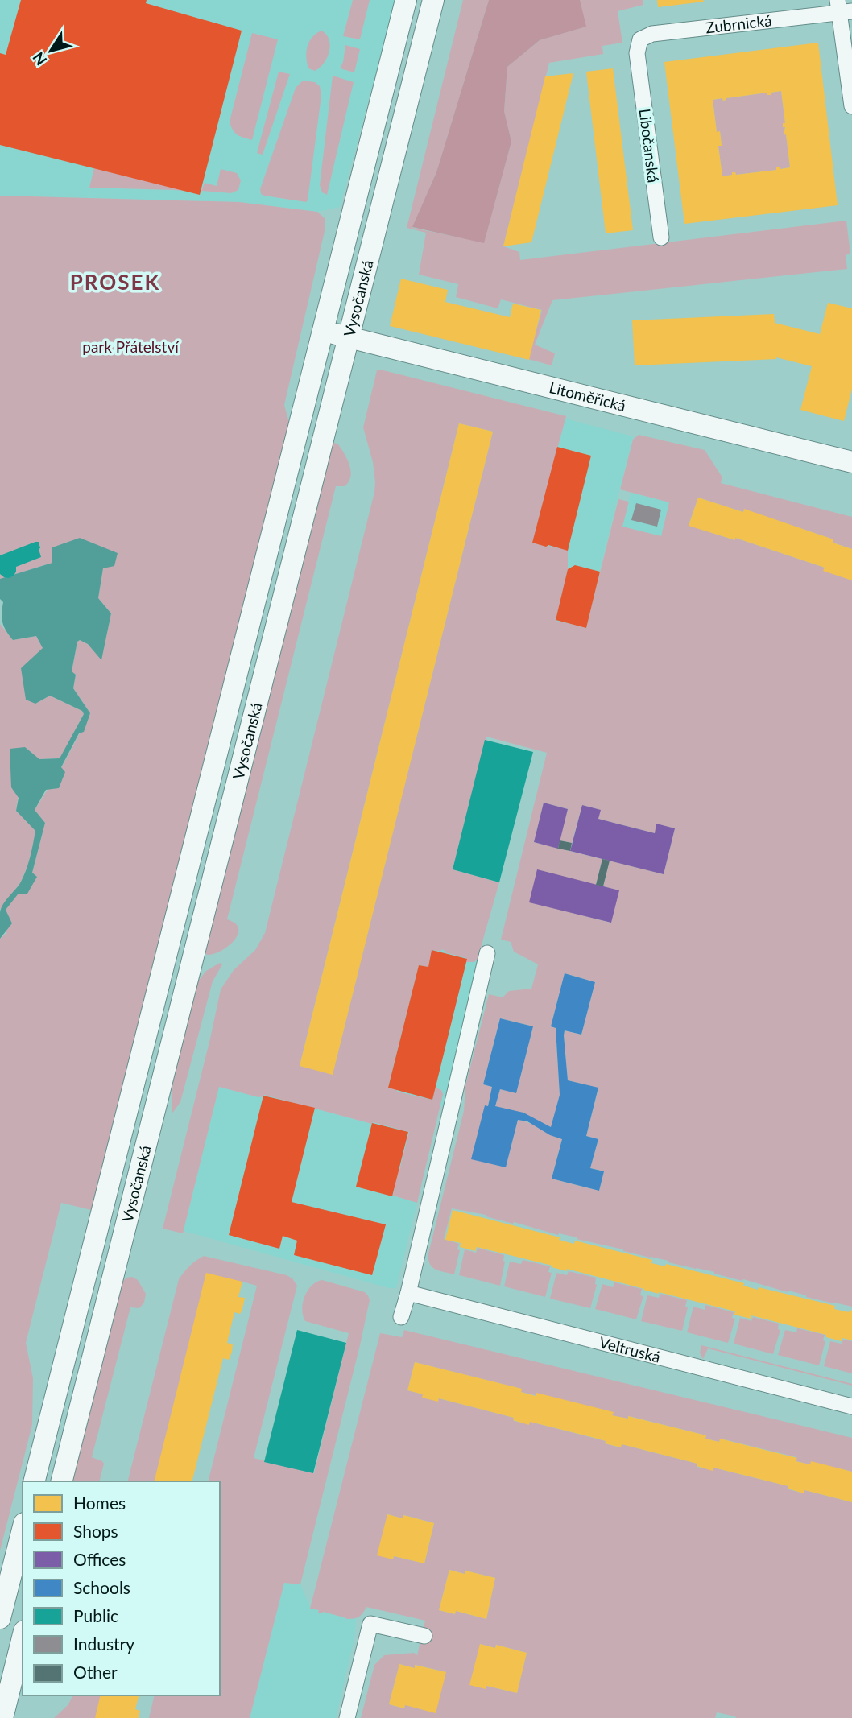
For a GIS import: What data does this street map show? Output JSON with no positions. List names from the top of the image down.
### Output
{
  "streets": {
    "main road": ["Vysočanská", "Litoměřická"],
    "street": ["Zubrnická", "Libočanská", "Veltruská"]
  },
  "crossings": [
    ["Zubrnická", "Libočanská"],
    ["Vysočanská", "Litoměřická"]
  ],
  "districts": ["PROSEK"],
  "parks": ["park Přátelství"],
  "legend": [
    "Homes",
    "Shops",
    "Offices",
    "Schools",
    "Public",
    "Industry",
    "Other"
  ],
  "north": "bottom left"
}
